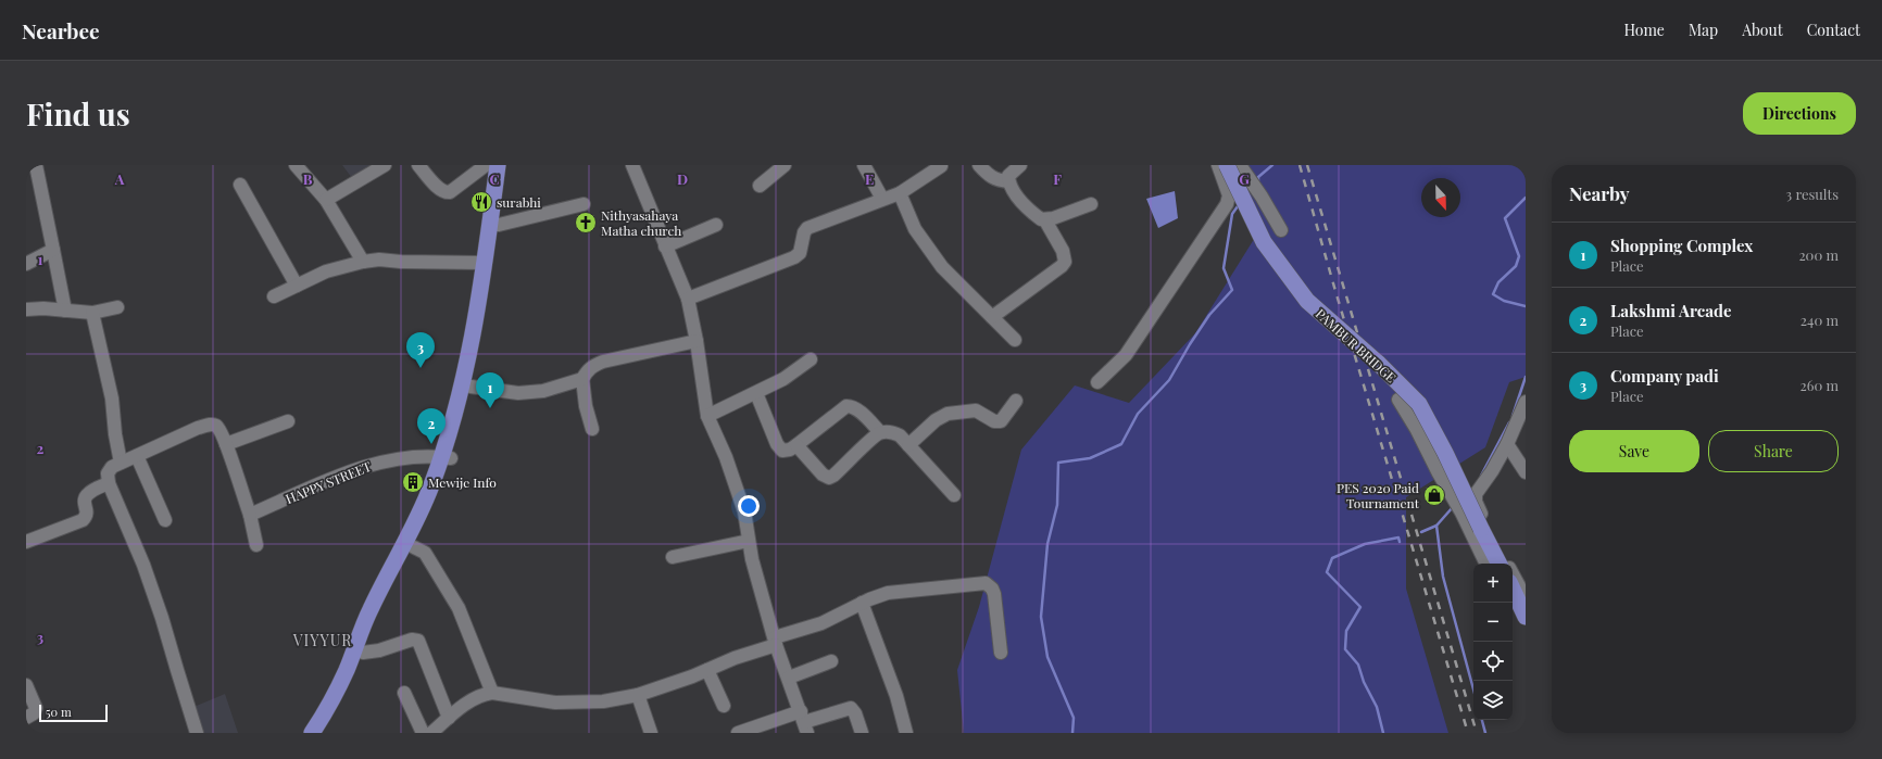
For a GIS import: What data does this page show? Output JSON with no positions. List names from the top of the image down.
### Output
{
  "streets": {
    "main road": ["PAMBUR BRIDGE"],
    "street": ["HAPPY STREET"]
  },
  "districts": ["VIYYUR"],
  "places": {
    "restaurant": ["surabhi"],
    "church": ["Nithyasahaya Matha church"],
    "building": ["Mewije Info"],
    "shop": ["PES 2020 Paid Tournament"]
  },
  "scale_bar": "50 m",
  "north": "bottom",
  "page": {
    "header": "Nearbee",
    "nav": [
      "Home",
      "Map",
      "About",
      "Contact"
    ],
    "buttons": [
      "Directions",
      ["Save", "Share"]
    ],
    "title": "Find us",
    "heading": ["Nearby", "3 results"],
    "list": [
      {
        "mark": "1",
        "name": "Shopping Complex",
        "note": "Place",
        "value": "200 m"
      },
      {
        "mark": "2",
        "name": "Lakshmi Arcade",
        "note": "Place",
        "value": "240 m"
      },
      {
        "mark": "3",
        "name": "Company padi",
        "note": "Place",
        "value": "260 m"
      }
    ],
    "pins": ["3", "1", "2"],
    "map_buttons": ["+", "−"],
    "scale": "50 m"
  },
  "grid": {
    "columns": [
      "A",
      "B",
      "C",
      "D",
      "E",
      "F",
      "G"
    ],
    "rows": ["1", "2", "3"]
  }
}
